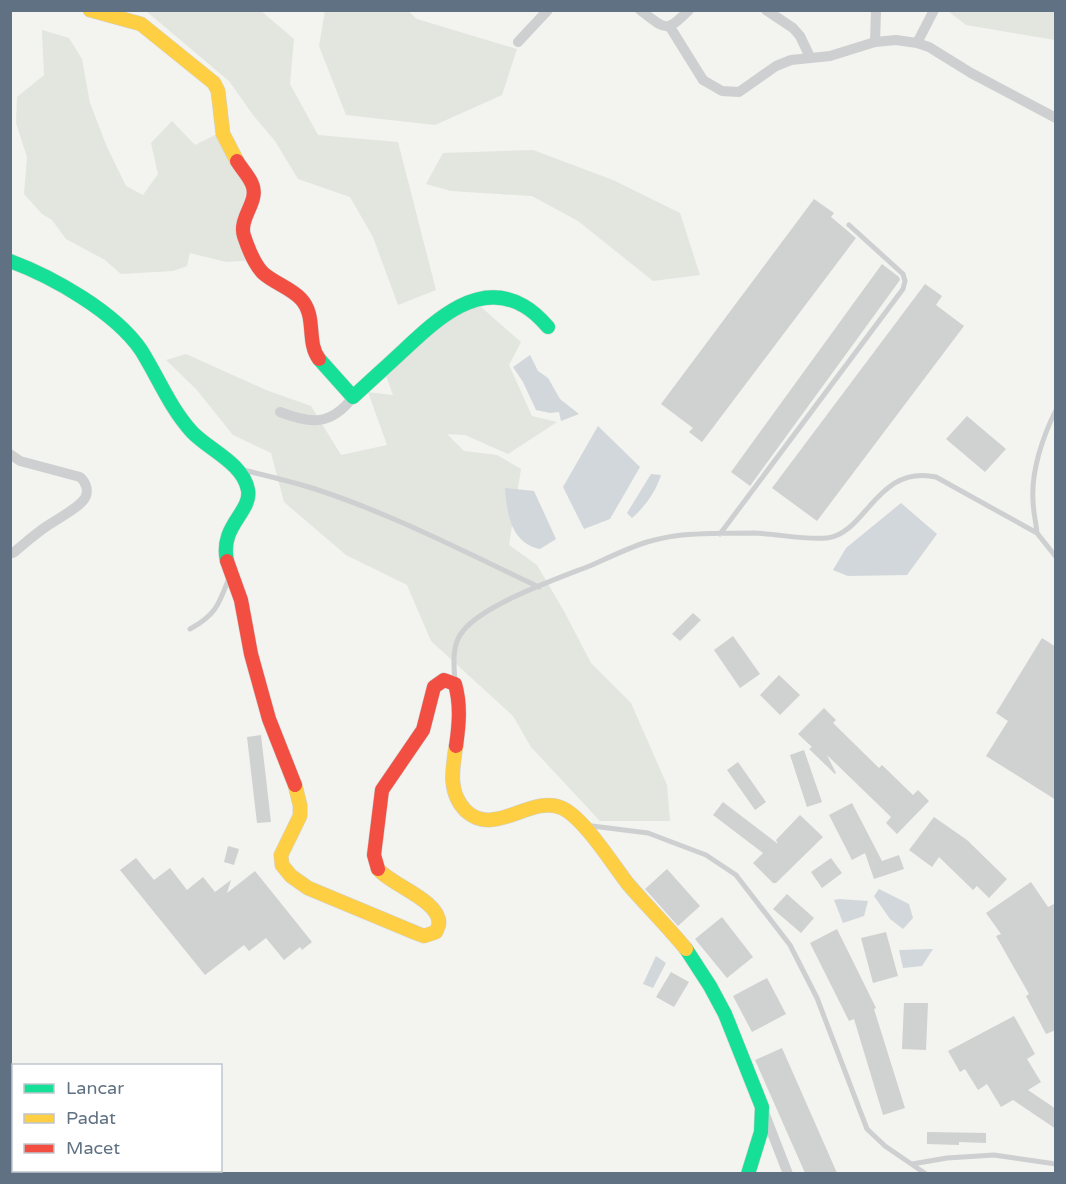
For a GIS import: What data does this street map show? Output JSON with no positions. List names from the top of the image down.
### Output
{
  "legend": ["Lancar", "Padat", "Macet"]
}
